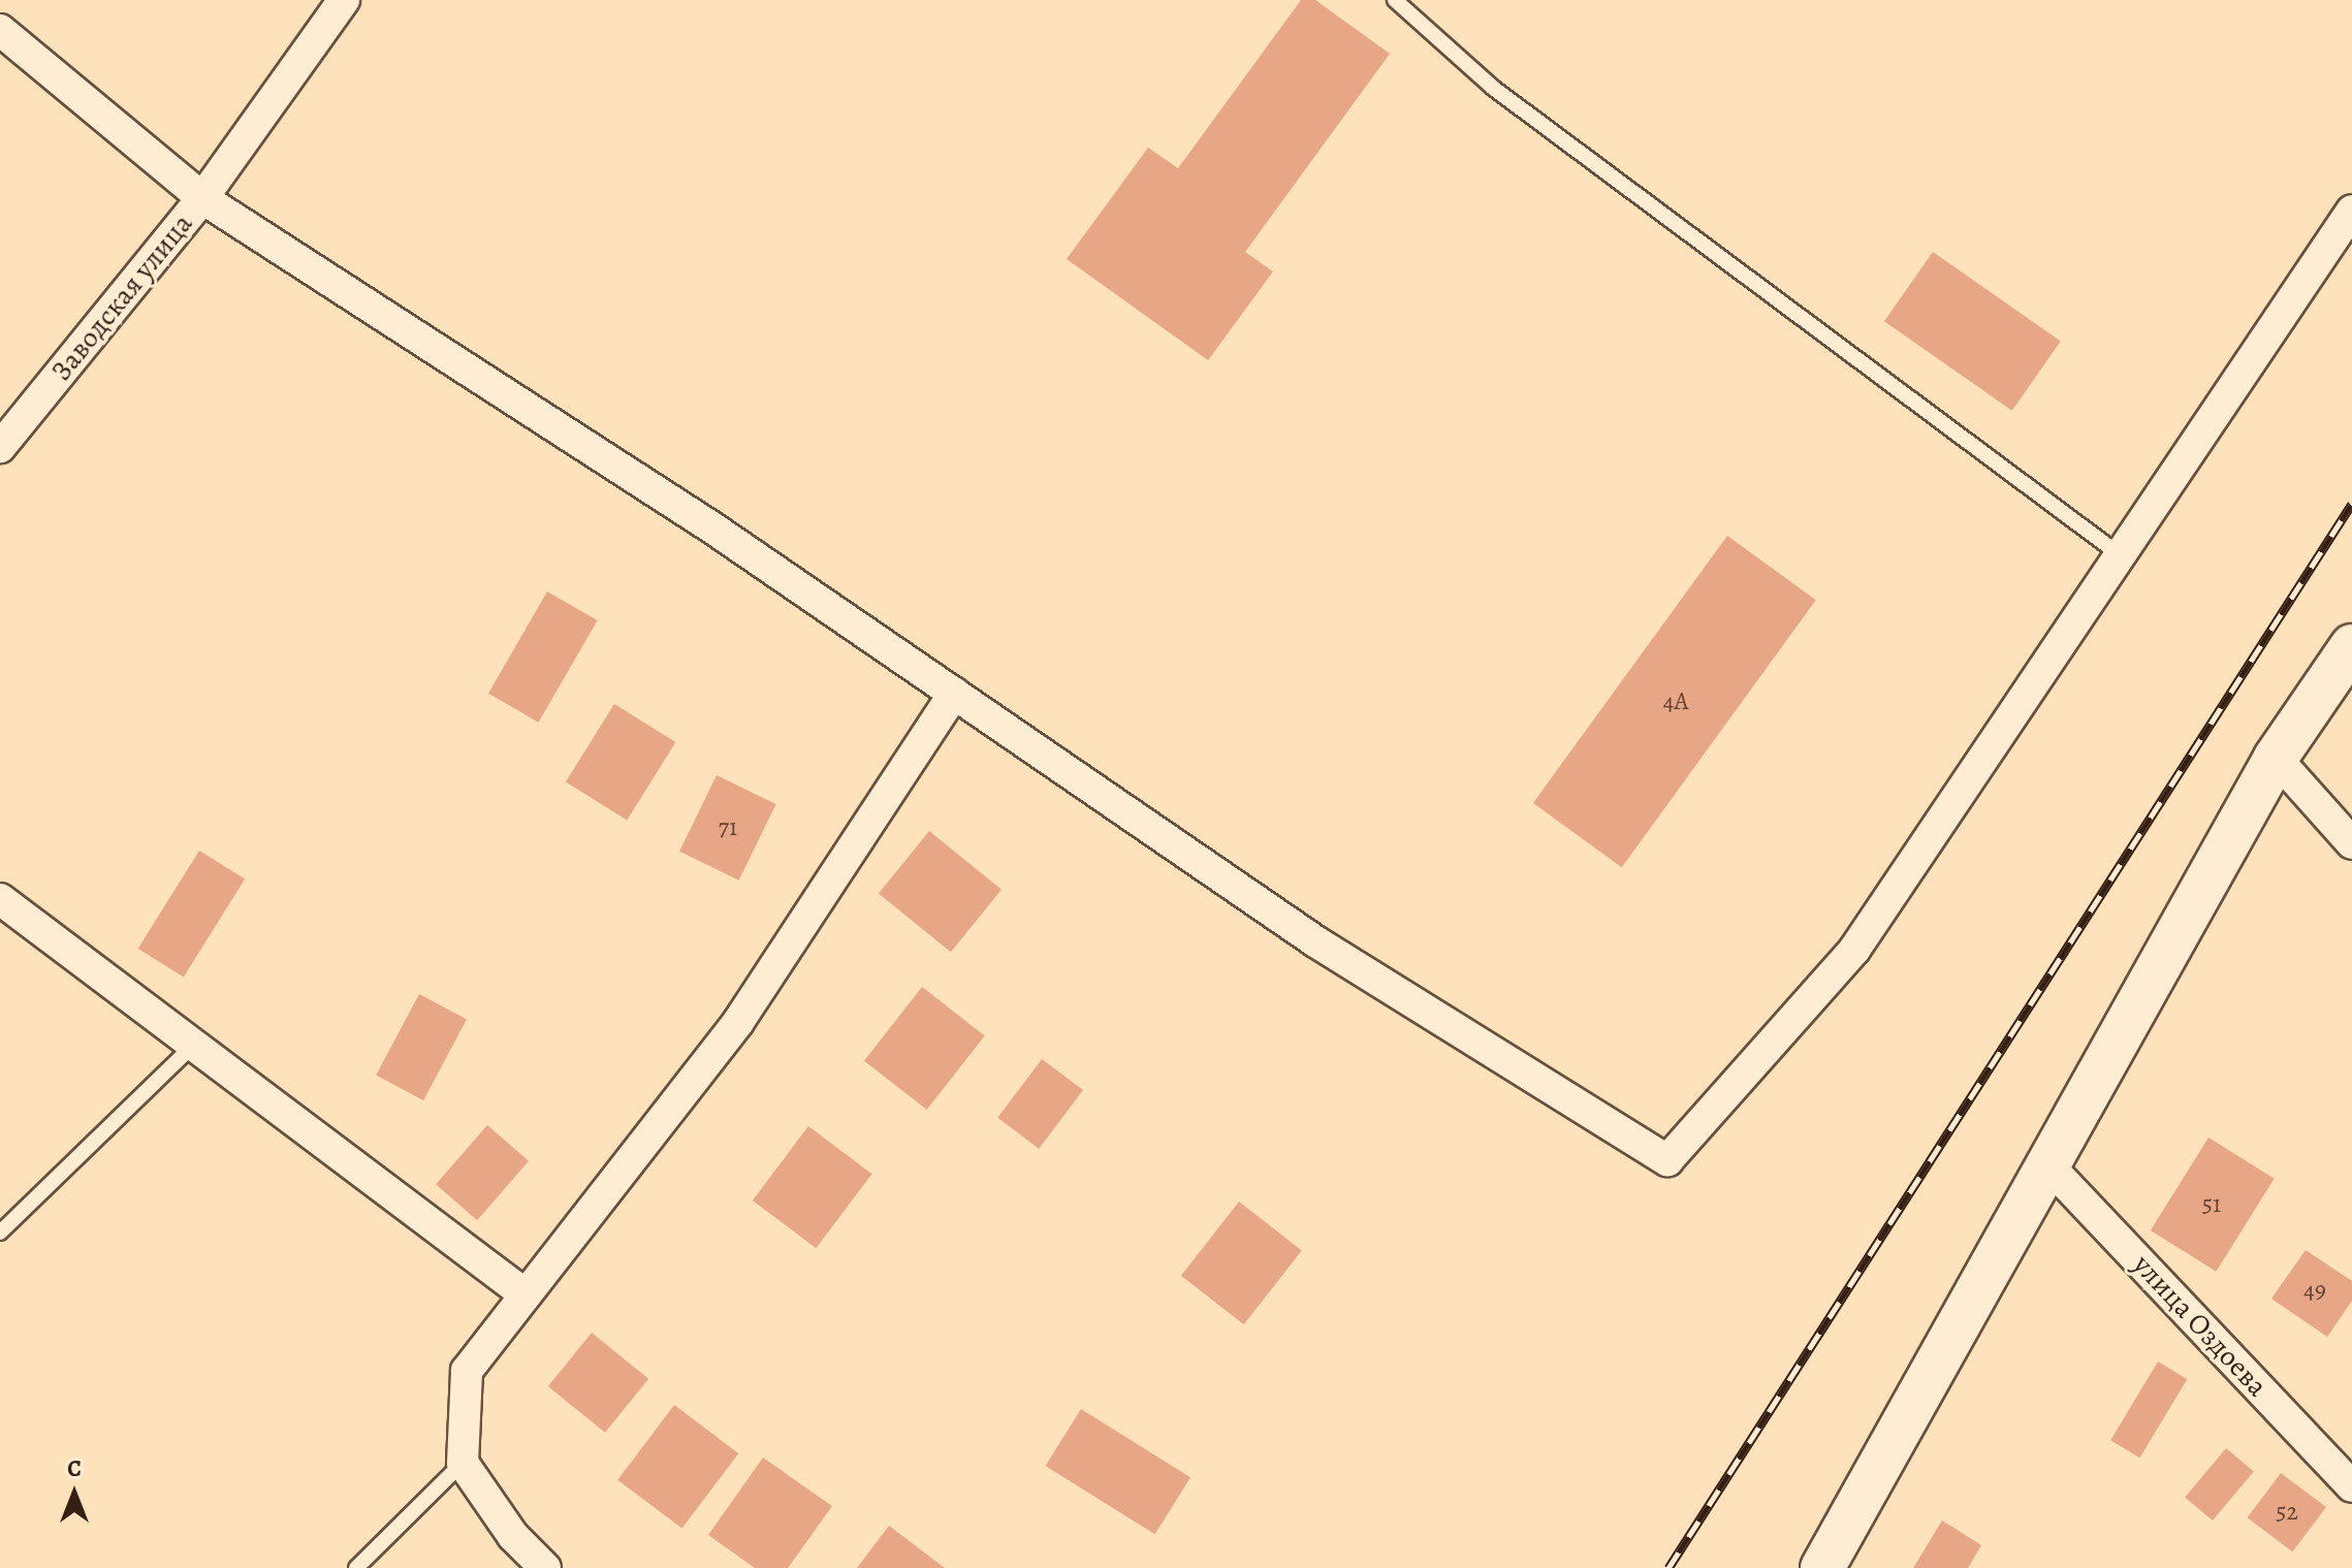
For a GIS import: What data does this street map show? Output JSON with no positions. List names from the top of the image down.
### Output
{
  "streets": {
    "street": ["Заводская улица", "улица Оздоева"]
  },
  "house_numbers": [
    "4А",
    "71",
    "51",
    "49",
    "52"
  ],
  "north": "top"
}
